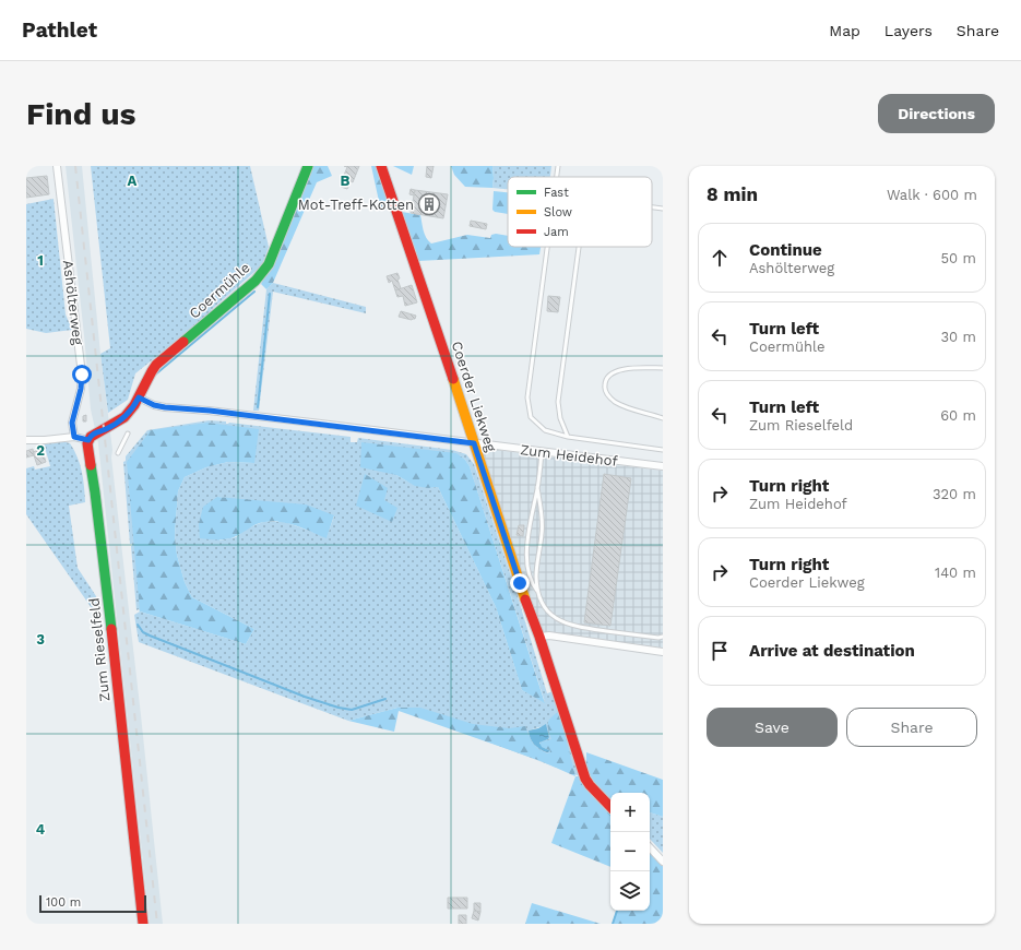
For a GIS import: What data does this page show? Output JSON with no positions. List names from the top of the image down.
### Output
{
  "streets": {
    "street": [
      "Coermühle",
      "Ashölterweg",
      "Coerder Liekweg",
      "Zum Heidehof",
      "Zum Rieselfeld"
    ]
  },
  "crossings": [
    ["Coermühle", "Zum Heidehof"],
    ["Coerder Liekweg", "Zum Heidehof"]
  ],
  "places": {
    "building": ["Mot-Treff-Kotten"]
  },
  "legend": ["Fast", "Slow", "Jam"],
  "scale_bar": "100 m",
  "page": {
    "header": "Pathlet",
    "nav": ["Map", "Layers", "Share"],
    "buttons": [
      "Directions",
      ["Save", "Share"]
    ],
    "title": "Find us",
    "heading": ["8 min", "Walk · 600 m"],
    "list": [
      ["Continue", "Ashölterweg", "50 m"],
      ["Turn left", "Coermühle", "30 m"],
      ["Turn left", "Zum Rieselfeld", "60 m"],
      ["Turn right", "Zum Heidehof", "320 m"],
      ["Turn right", "Coerder Liekweg", "140 m"],
      "Arrive at destination"
    ],
    "map_buttons": ["+", "−"],
    "scale": "100 m"
  },
  "grid": {
    "columns": ["A", "B"],
    "rows": [
      "1",
      "2",
      "3",
      "4"
    ]
  }
}
